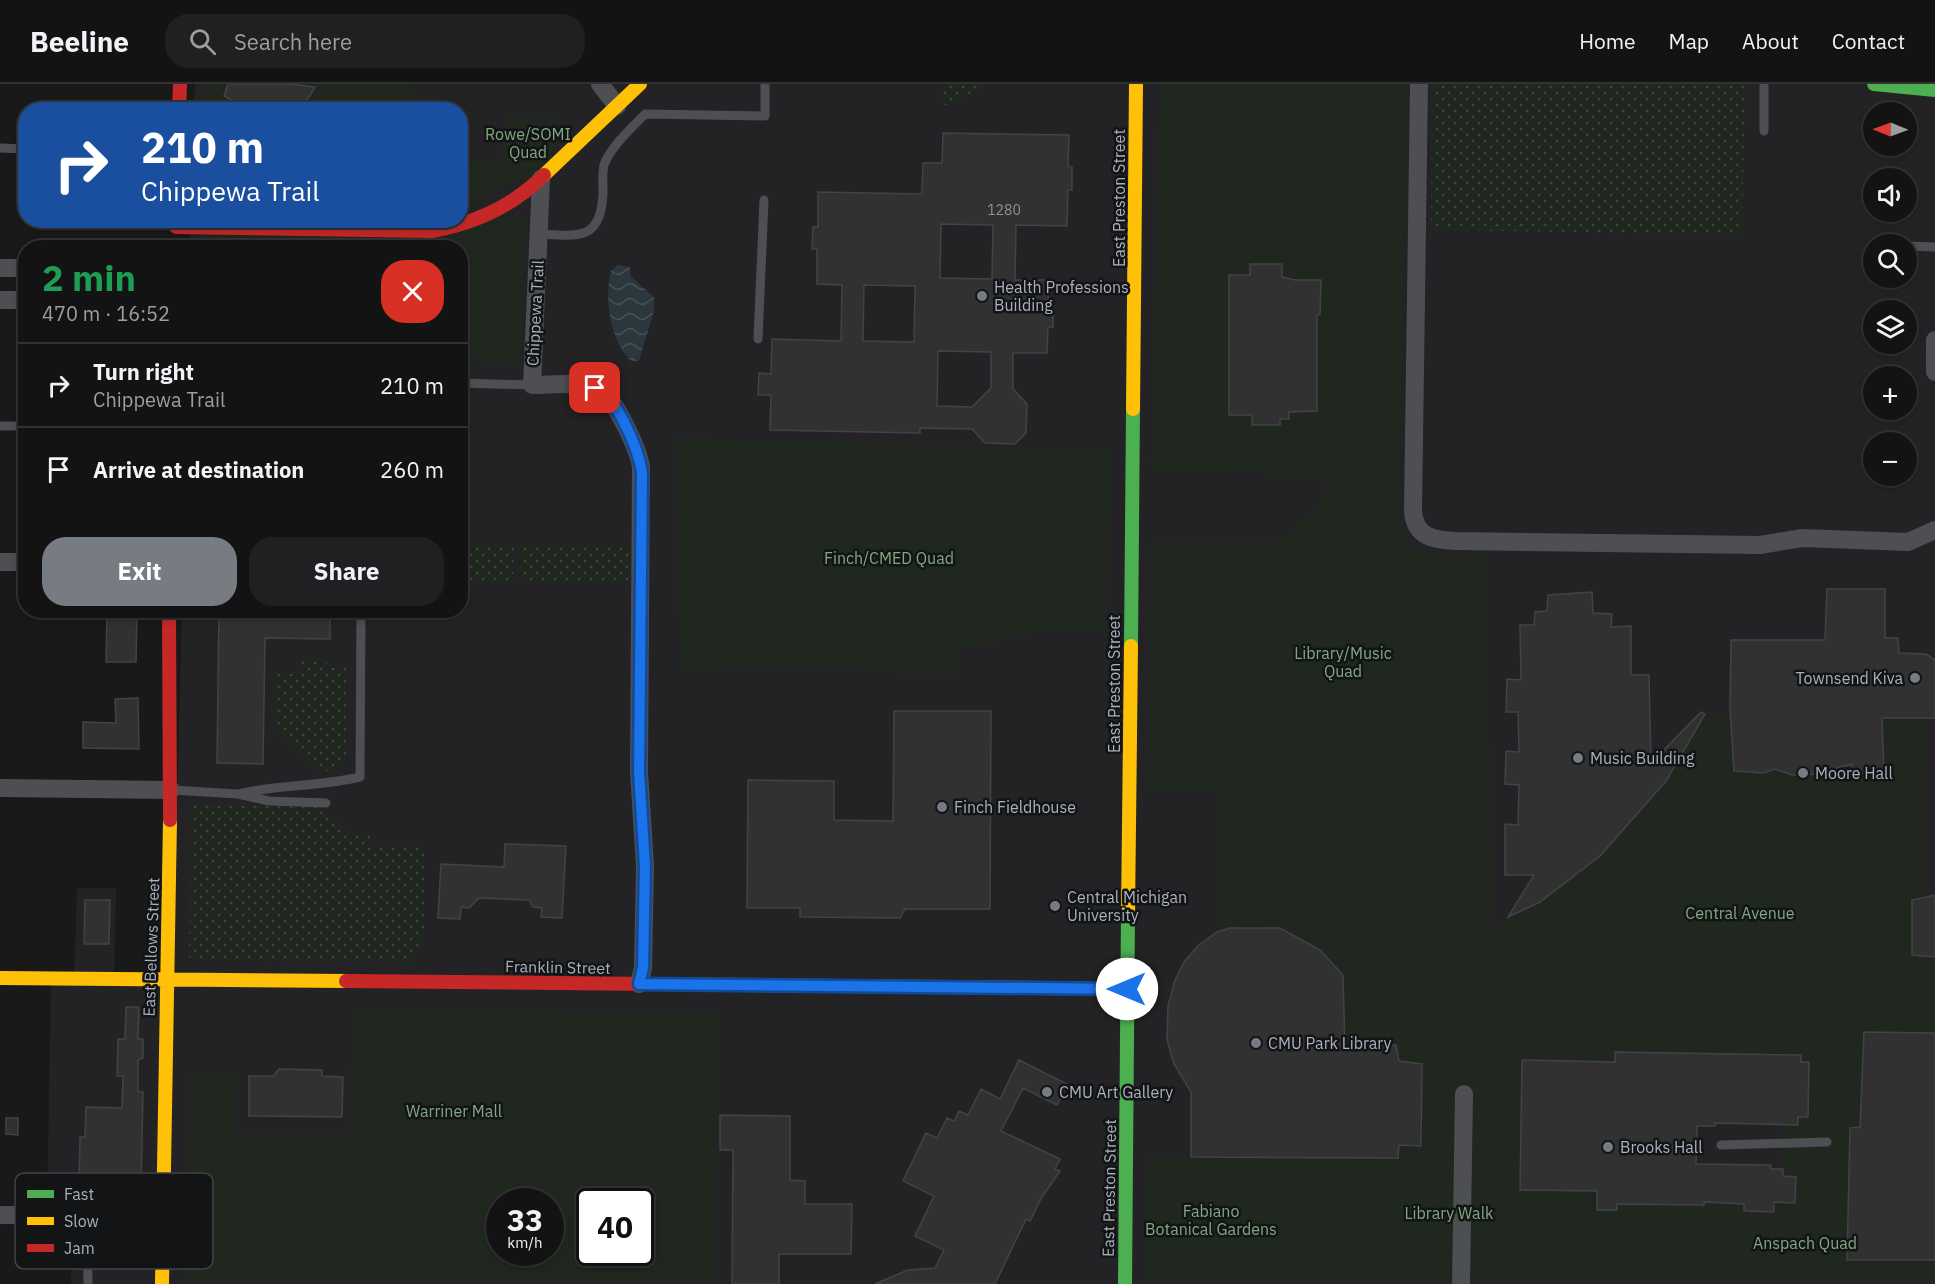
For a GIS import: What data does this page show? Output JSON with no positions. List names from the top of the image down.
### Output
{
  "streets": {
    "street": [
      "East Preston Street",
      "Chippewa Trail",
      "East Bellows Street",
      "Franklin Street"
    ]
  },
  "crossings": [
    ["East Preston Street", "Franklin Street"],
    ["Chippewa Trail", "Franklin Street"],
    ["East Bellows Street", "Franklin Street"]
  ],
  "parks": [
    "Rowe/SOMI Quad",
    "Finch/CMED Quad",
    "Library/Music Quad",
    "Central Avenue",
    "Warriner Mall",
    "Fabiano Botanical Gardens",
    "Library Walk",
    "Anspach Quad"
  ],
  "places": [
    "Health Professions Building",
    "Townsend Kiva",
    "Music Building",
    "Moore Hall",
    "Finch Fieldhouse",
    "Central Michigan University",
    "CMU Park Library",
    "CMU Art Gallery",
    "Brooks Hall"
  ],
  "house_numbers": ["1280"],
  "legend": ["Fast", "Slow", "Jam"],
  "north": "left",
  "page": {
    "header": "Beeline",
    "search": "Search here",
    "nav": [
      "Home",
      "Map",
      "About",
      "Contact"
    ],
    "map_buttons": ["+", "−"],
    "turn": ["210 m", "Chippewa Trail"],
    "heading": ["2 min", "470 m · 16:52"],
    "list": [
      {
        "name": "Turn right",
        "note": "Chippewa Trail",
        "value": "210 m"
      },
      {
        "name": "Arrive at destination",
        "value": "260 m"
      }
    ],
    "buttons": ["Exit", "Share"],
    "speed": "33 km/h",
    "limit": "40"
  }
}
